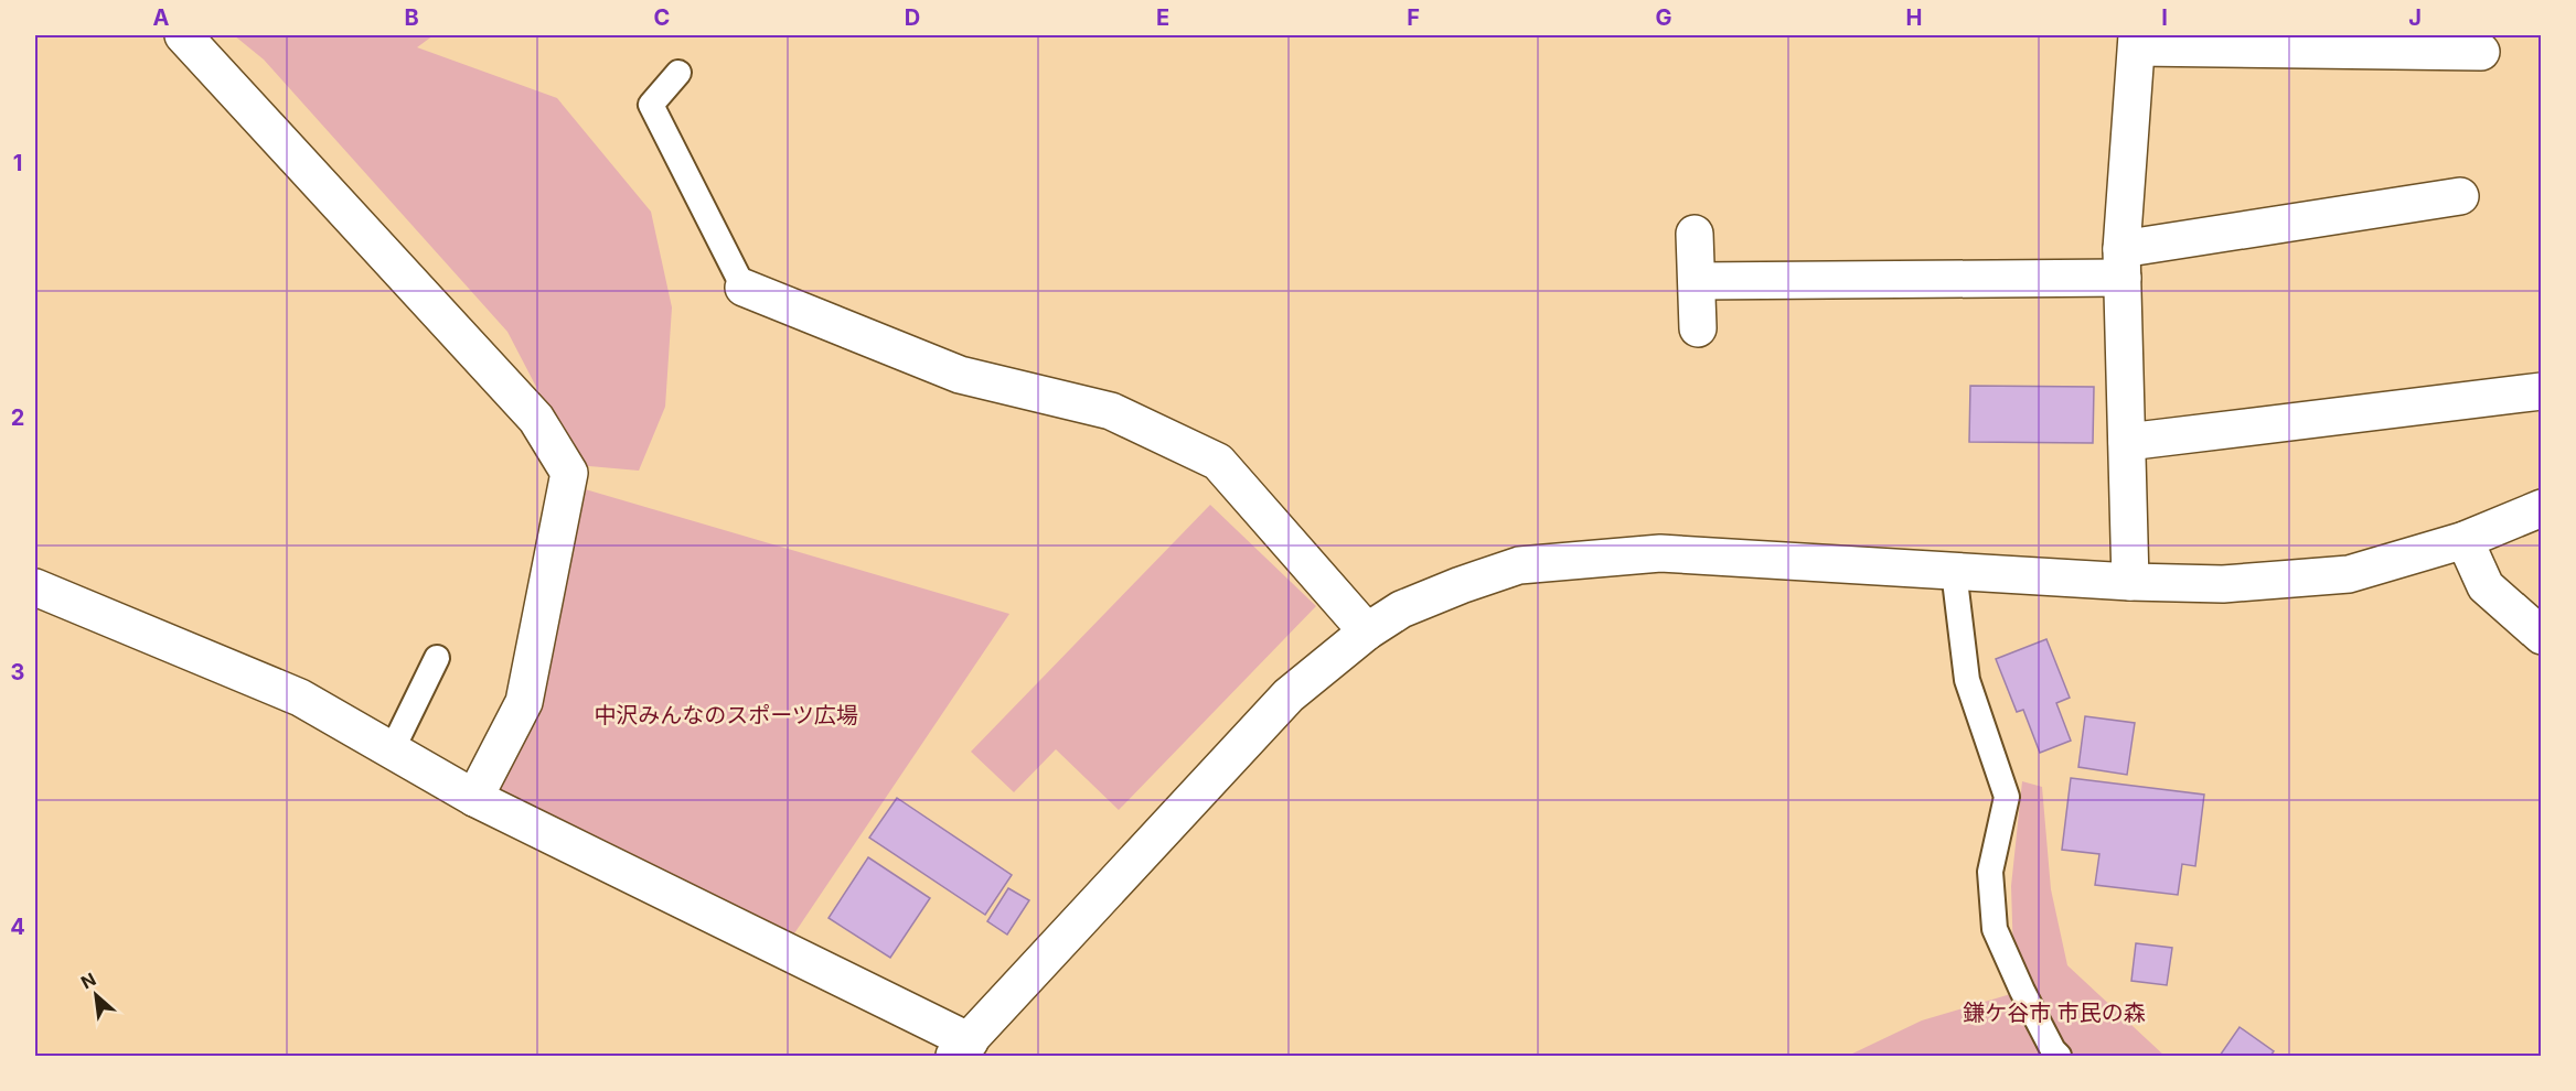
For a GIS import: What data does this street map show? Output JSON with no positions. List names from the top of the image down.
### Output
{
  "parks": ["中沢みんなのスポーツ広場", "鎌ケ谷市 市民の森"],
  "north": "top left",
  "grid": {
    "columns": [
      "A",
      "B",
      "C",
      "D",
      "E",
      "F",
      "G",
      "H",
      "I",
      "J"
    ],
    "rows": [
      "1",
      "2",
      "3",
      "4"
    ]
  }
}
